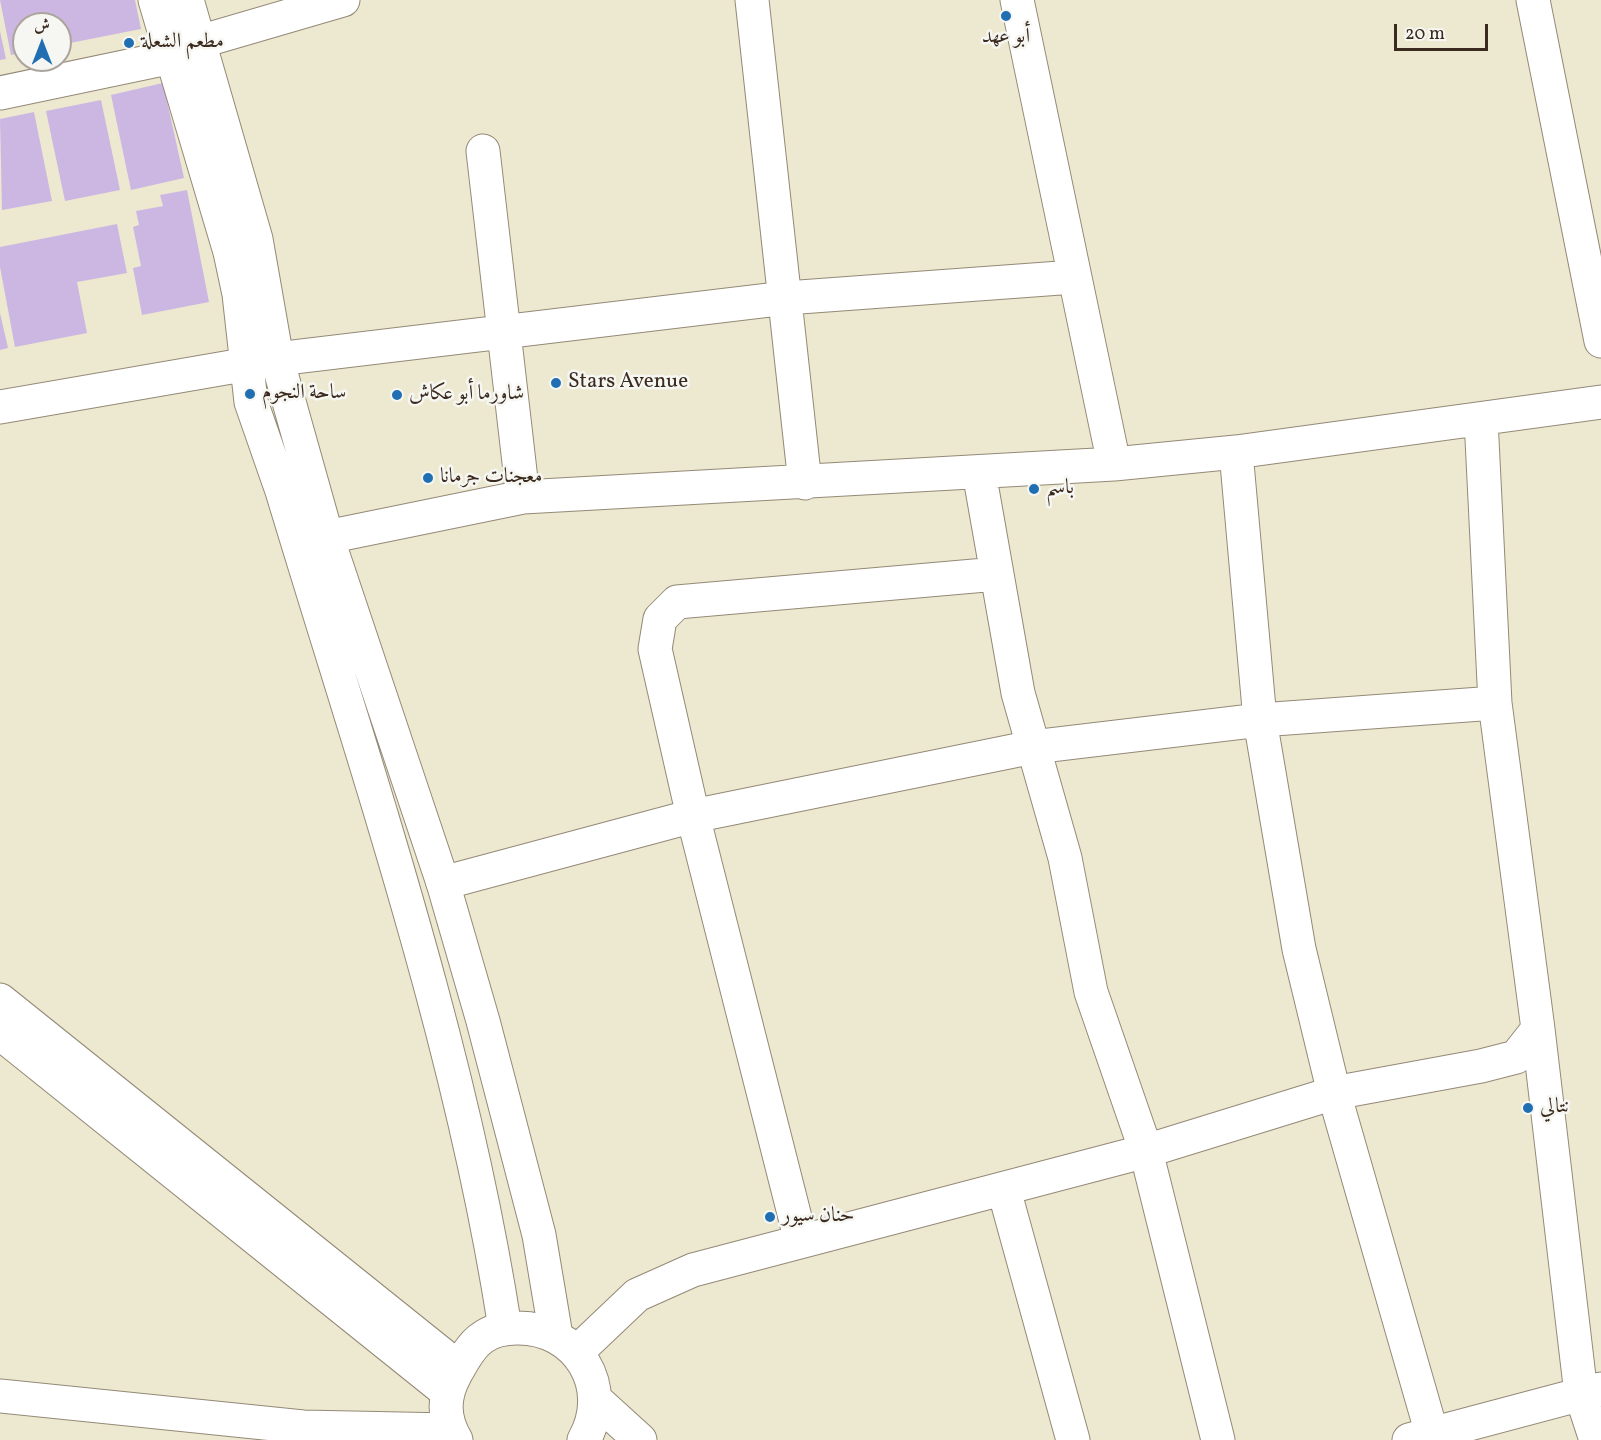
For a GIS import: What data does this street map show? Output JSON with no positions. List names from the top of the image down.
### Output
{
  "places": [
    "أبو عهد",
    "مطعم الشعلة",
    "Stars Avenue",
    "ساحة النجوم",
    "شاورما أبو عكاش",
    "معجنات جرمانا",
    "باسم",
    "نتالي",
    "حنان سيور"
  ],
  "scale_bar": "20 m",
  "north": "top"
}
